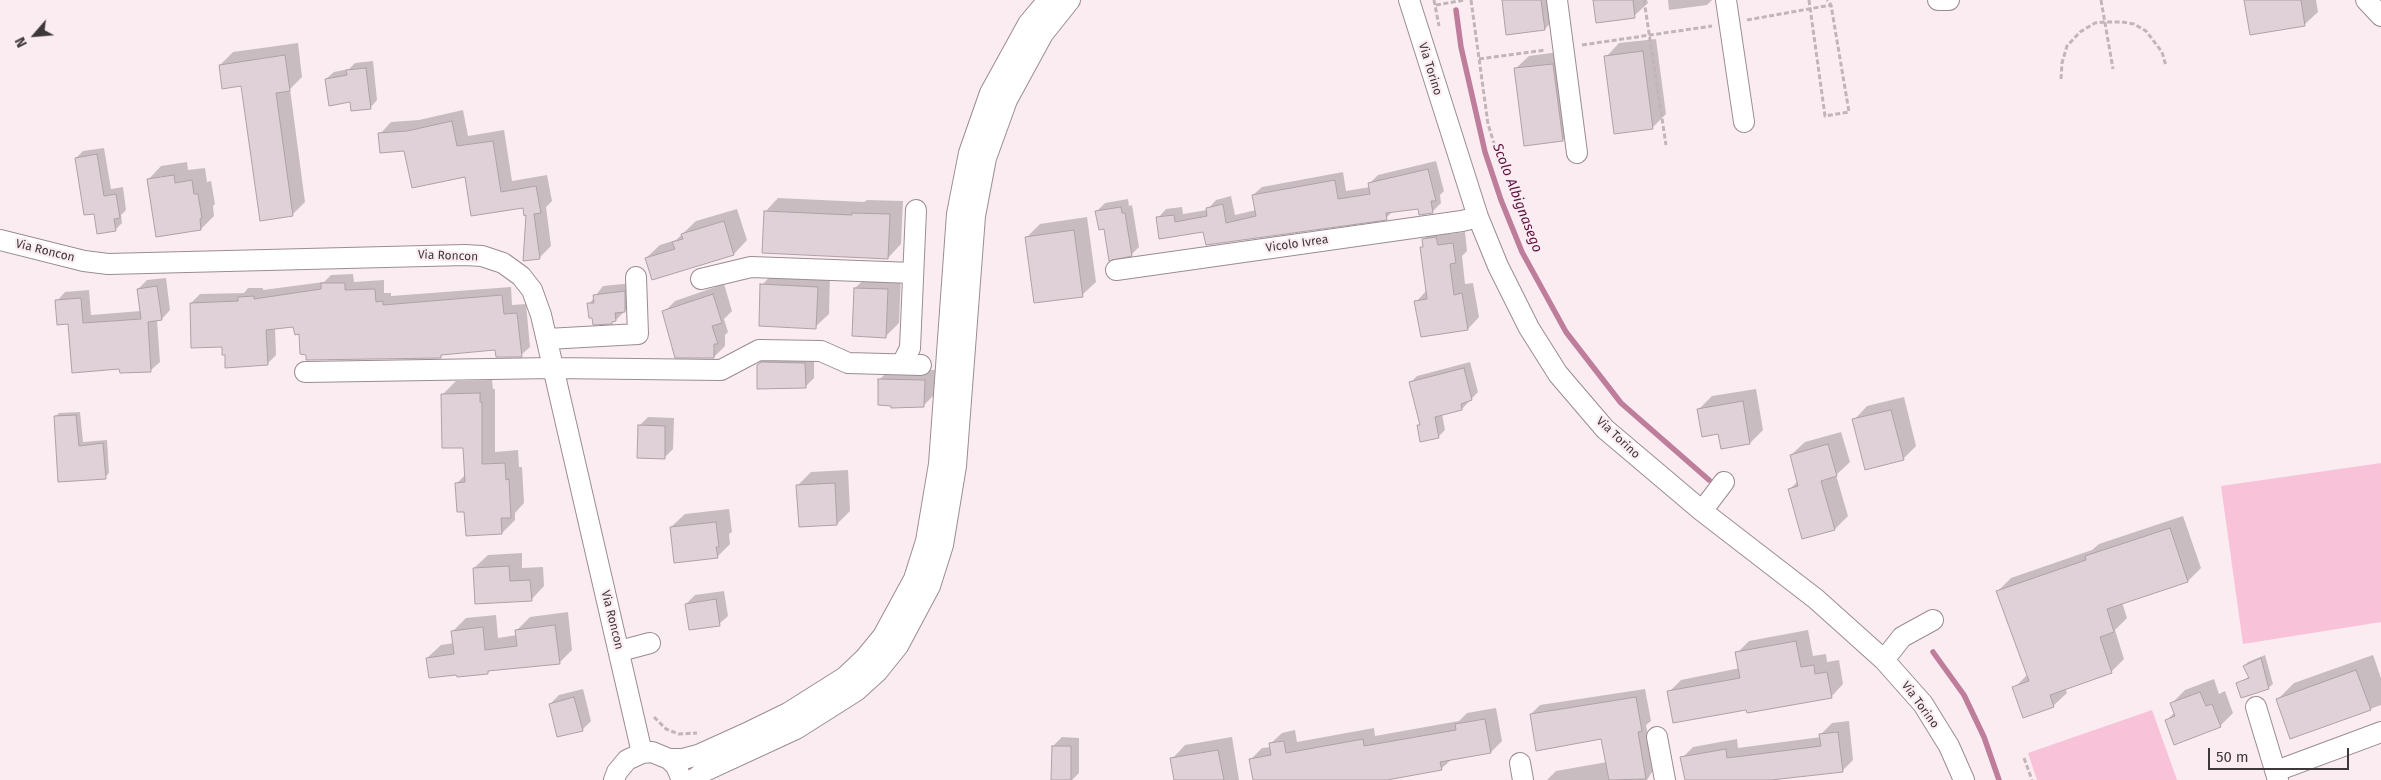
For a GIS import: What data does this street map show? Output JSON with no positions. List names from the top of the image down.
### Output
{
  "streets": {
    "street": ["Via Torino", "Vicolo Ivrea", "Via Roncon"]
  },
  "crossings": [
    ["Via Torino", "Vicolo Ivrea"]
  ],
  "water": ["Scolo Albignasego"],
  "scale_bar": "50 m",
  "north": "bottom left"
}
